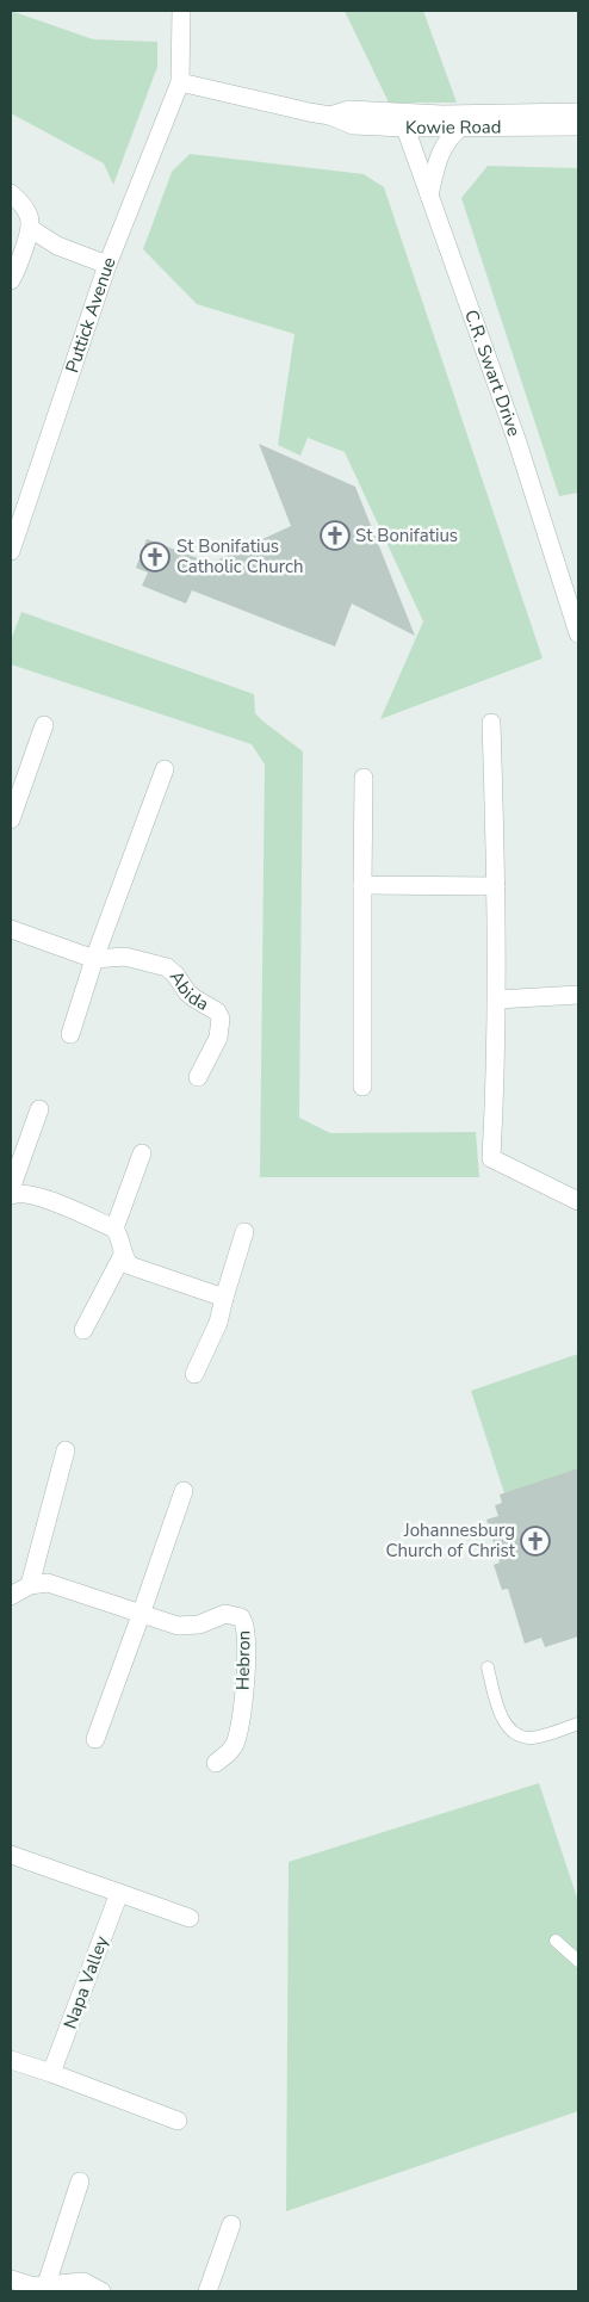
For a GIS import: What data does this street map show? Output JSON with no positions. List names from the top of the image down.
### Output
{
  "streets": {
    "street": [
      "Kowie Road",
      "Puttick Avenue",
      "C.R. Swart Drive",
      "Abida",
      "Hebron",
      "Napa Valley"
    ]
  },
  "crossings": [
    ["Kowie Road", "Puttick Avenue"],
    ["Kowie Road", "C.R. Swart Drive"]
  ],
  "places": {
    "church": ["St Bonifatius", "St Bonifatius Catholic Church", "Johannesburg Church of Christ"]
  }
}
